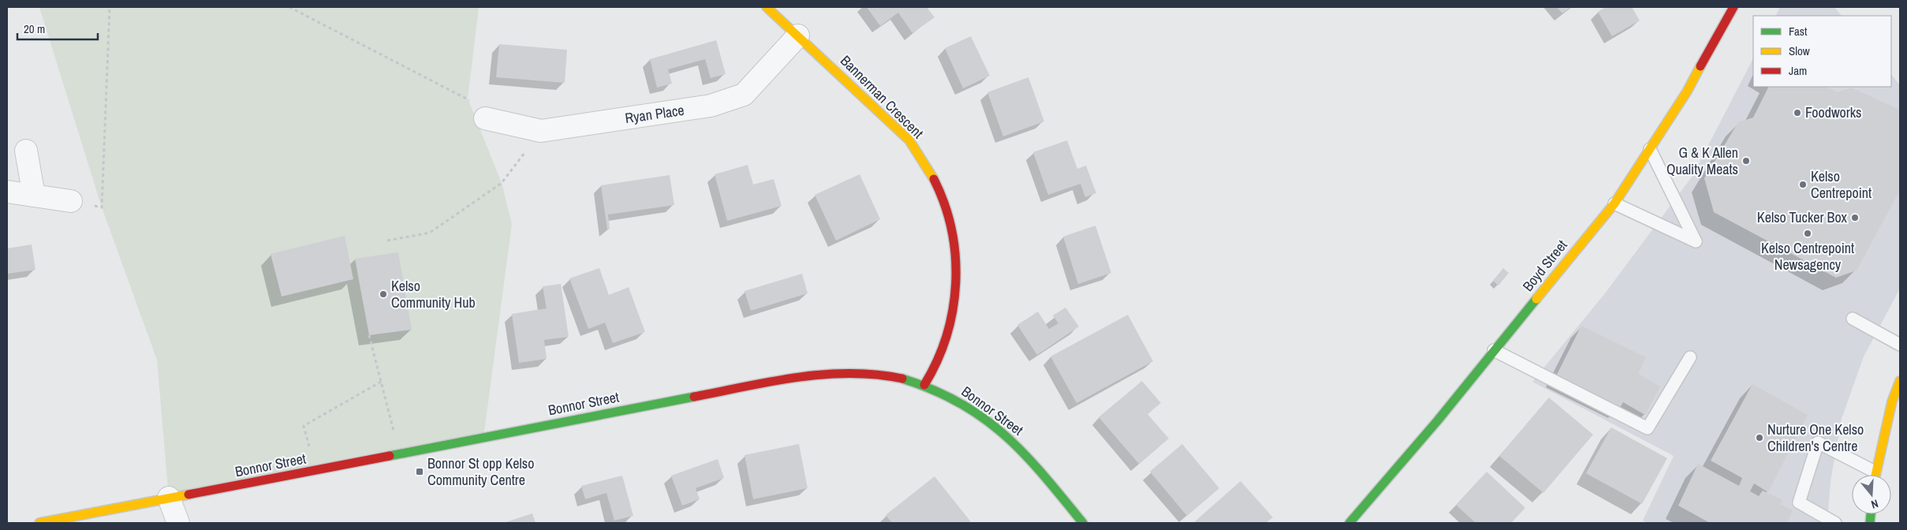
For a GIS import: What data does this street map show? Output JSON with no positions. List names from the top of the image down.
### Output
{
  "streets": {
    "street": [
      "Bannerman Crescent",
      "Ryan Place",
      "Boyd Street",
      "Bonnor Street"
    ]
  },
  "crossings": [
    ["Bannerman Crescent", "Ryan Place"],
    ["Bannerman Crescent", "Bonnor Street"]
  ],
  "places": {
    "other": [
      "Foodworks",
      "G & K Allen Quality Meats",
      "Kelso Centrepoint",
      "Kelso Tucker Box",
      "Kelso Centrepoint Newsagency",
      "Kelso Community Hub",
      "Nurture One Kelso Children's Centre"
    ],
    "transit": ["Bonnor St opp Kelso Community Centre"]
  },
  "legend": ["Fast", "Slow", "Jam"],
  "scale_bar": "20 m",
  "north": "bottom"
}
